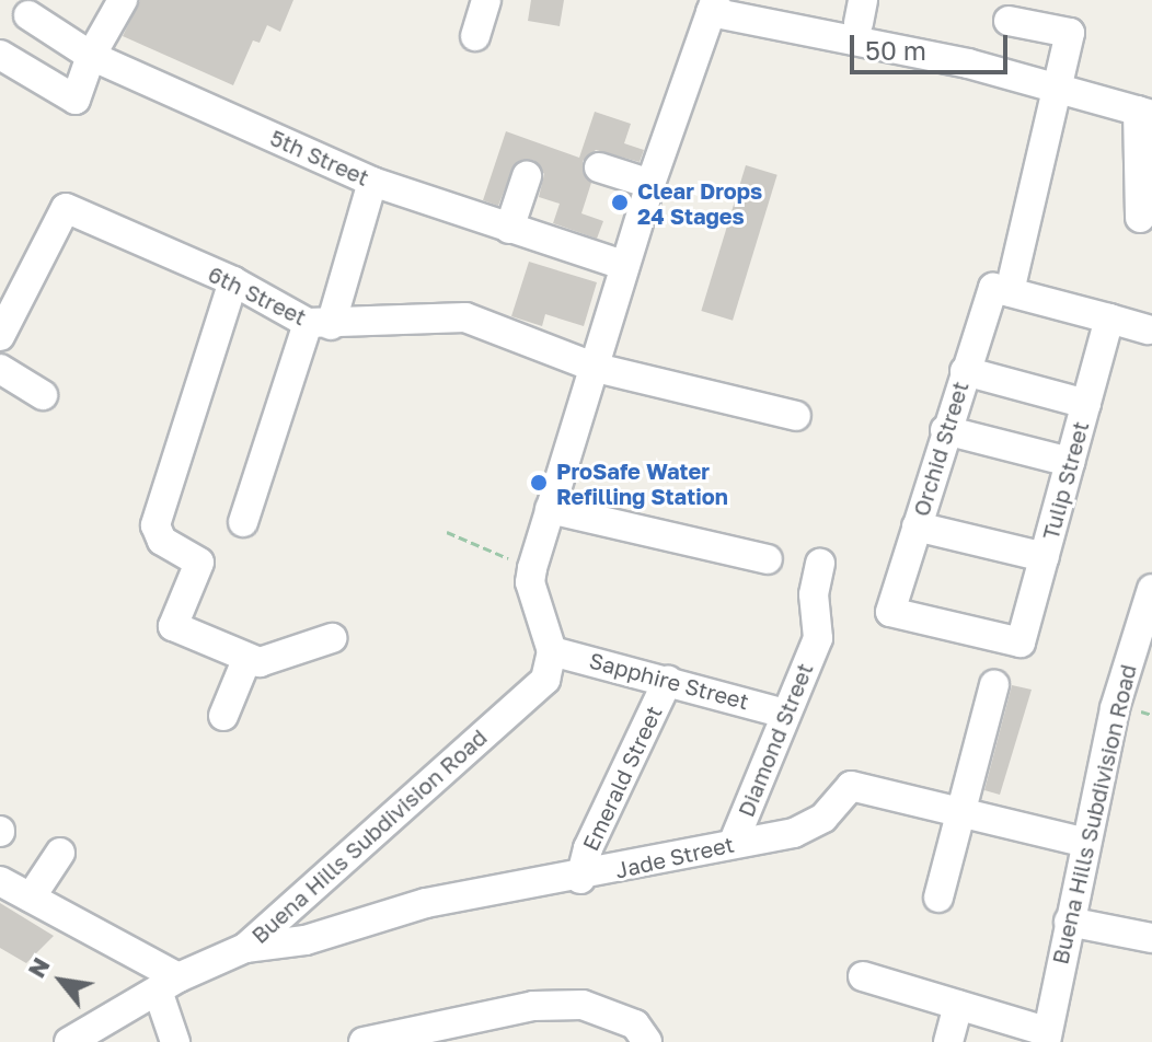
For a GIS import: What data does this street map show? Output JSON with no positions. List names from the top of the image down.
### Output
{
  "streets": {
    "street": [
      "5th Street",
      "6th Street",
      "Orchid Street",
      "Tulip Street",
      "Sapphire Street",
      "Diamond Street",
      "Emerald Street",
      "Buena Hills Subdivision Road",
      "Jade Street"
    ]
  },
  "crossings": [
    ["Orchid Street", "Tulip Street"],
    ["Sapphire Street", "Diamond Street"],
    ["Sapphire Street", "Emerald Street"],
    ["Sapphire Street", "Buena Hills Subdivision Road"],
    ["Diamond Street", "Jade Street"],
    ["Emerald Street", "Jade Street"],
    ["Buena Hills Subdivision Road", "Jade Street"]
  ],
  "places": ["Clear Drops 24 Stages", "ProSafe Water Refilling Station"],
  "scale_bar": "50 m",
  "north": "top left"
}
